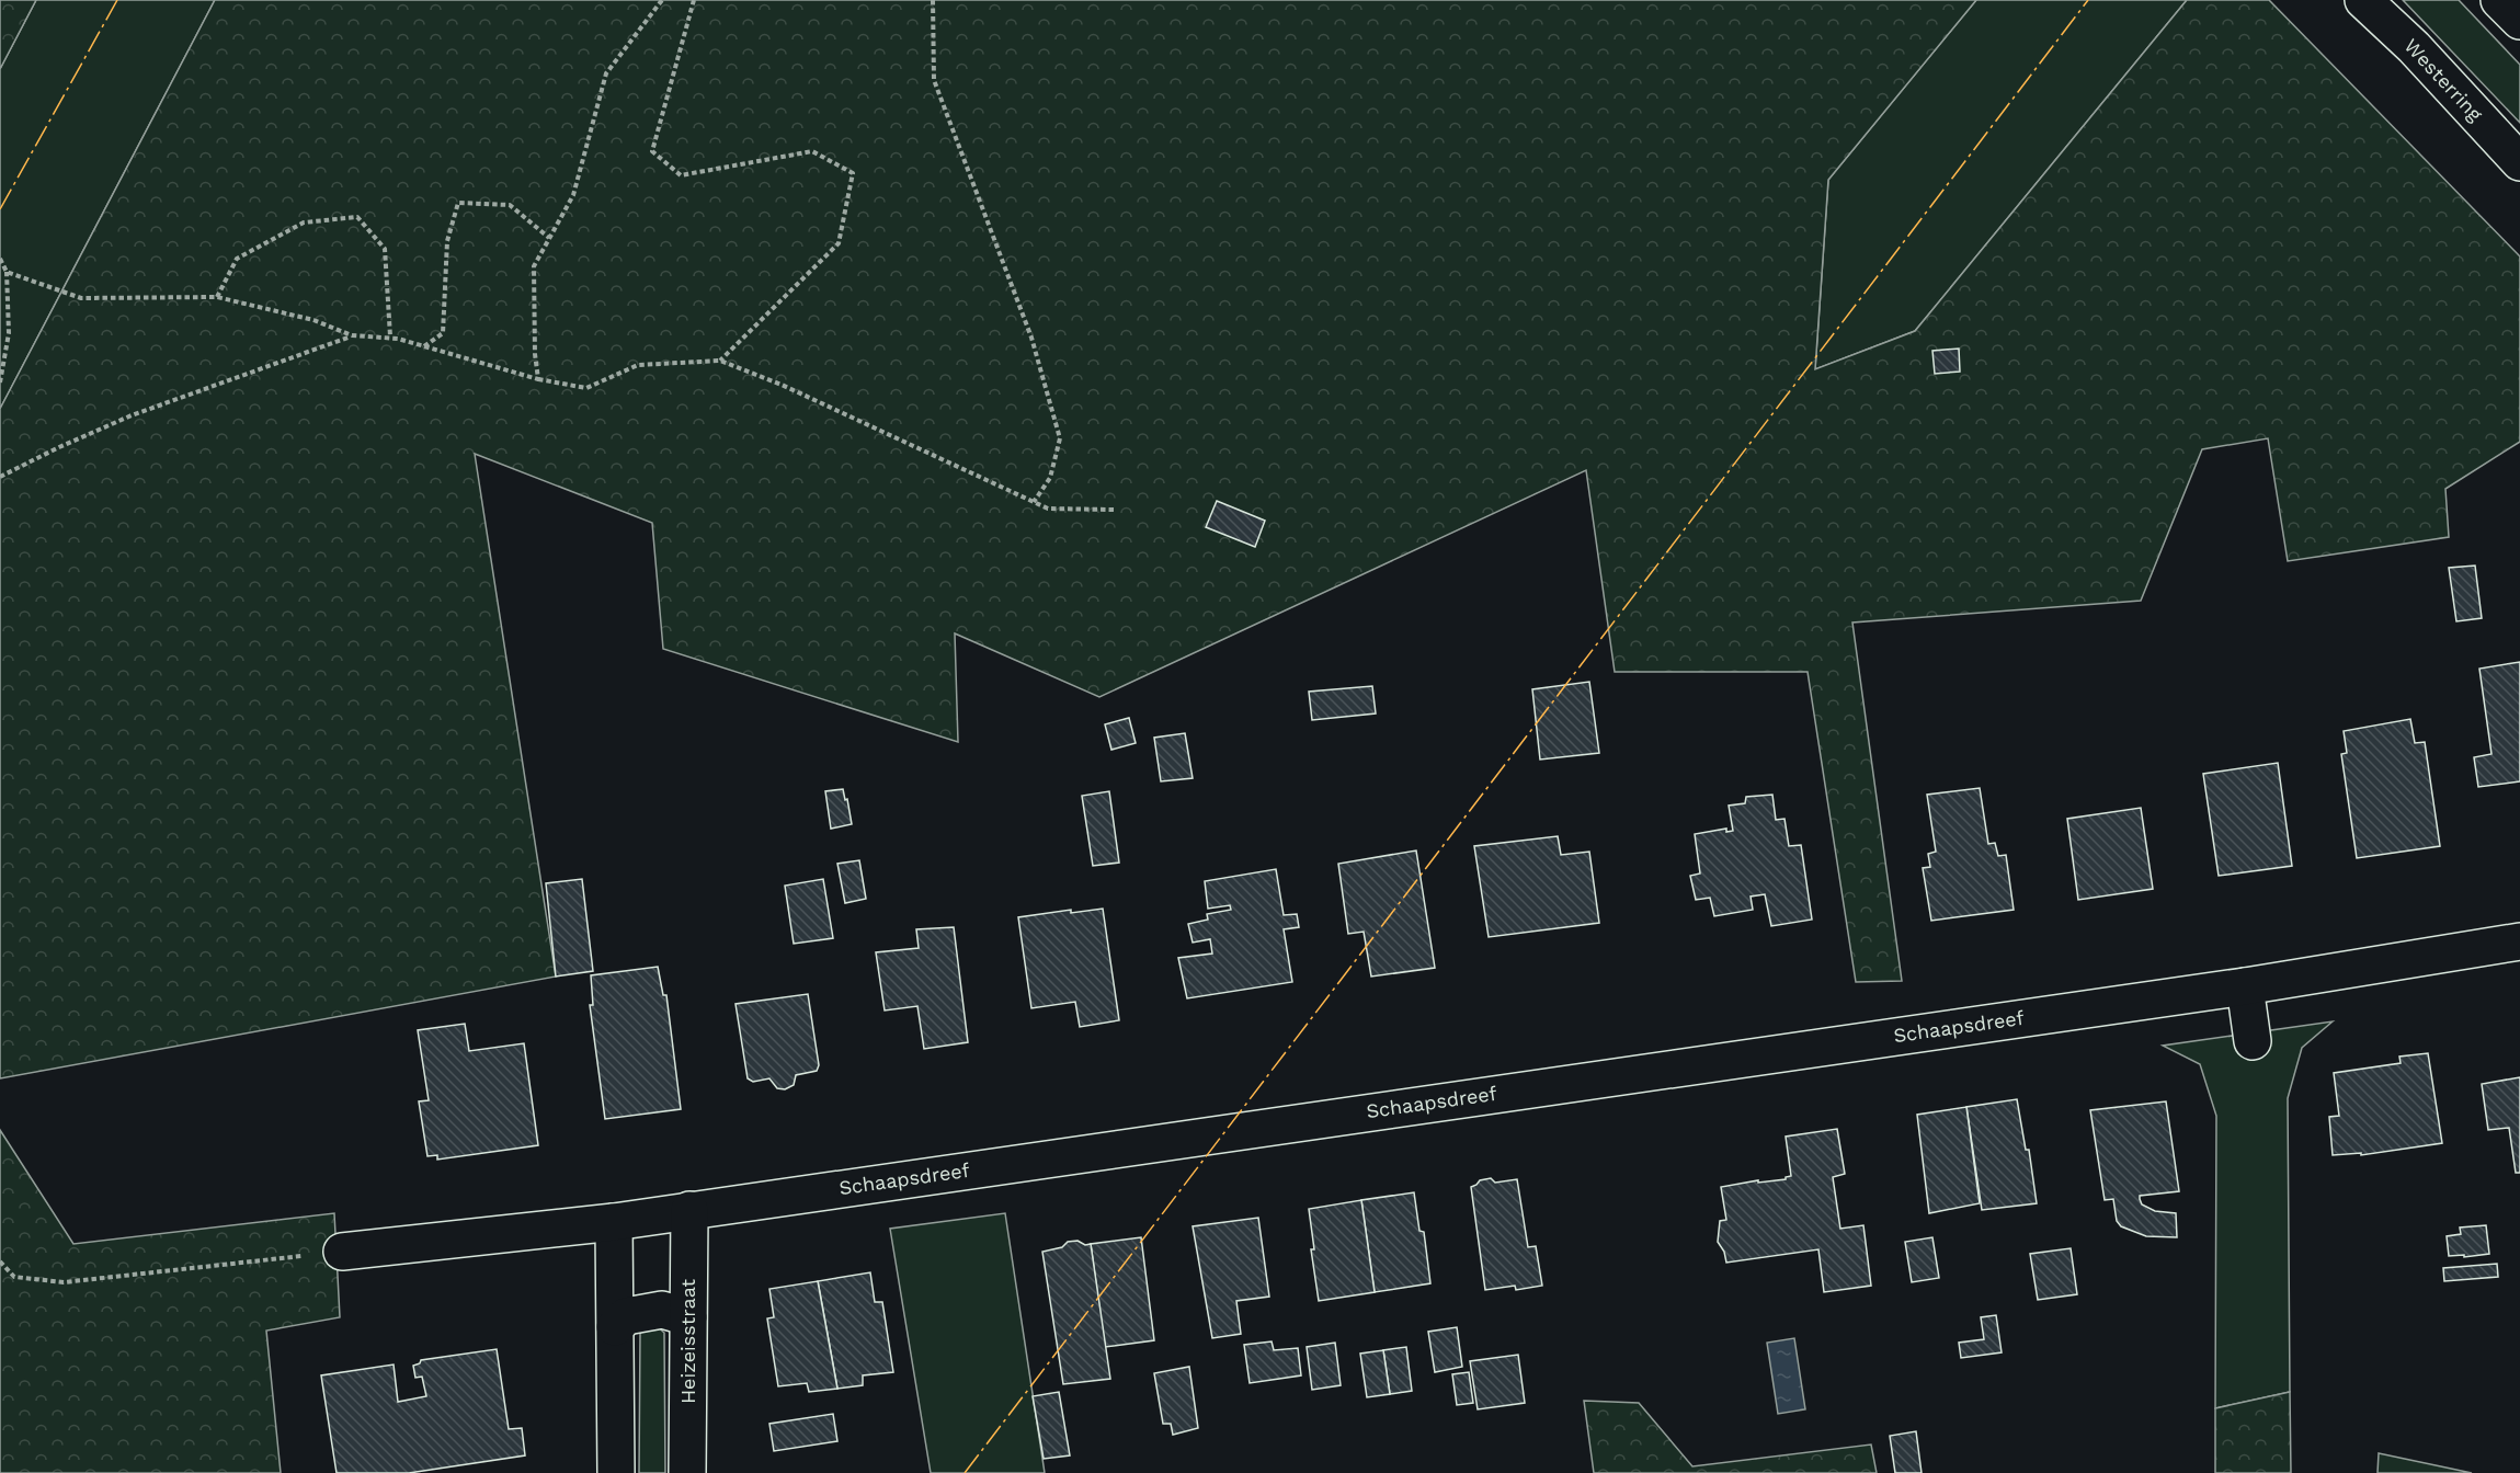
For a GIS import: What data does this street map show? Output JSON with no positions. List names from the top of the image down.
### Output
{
  "streets": {
    "main road": ["Westerring", "Schaapsdreef", "Heizeisstraat"]
  },
  "crossings": [
    ["Schaapsdreef", "Heizeisstraat"]
  ]
}
